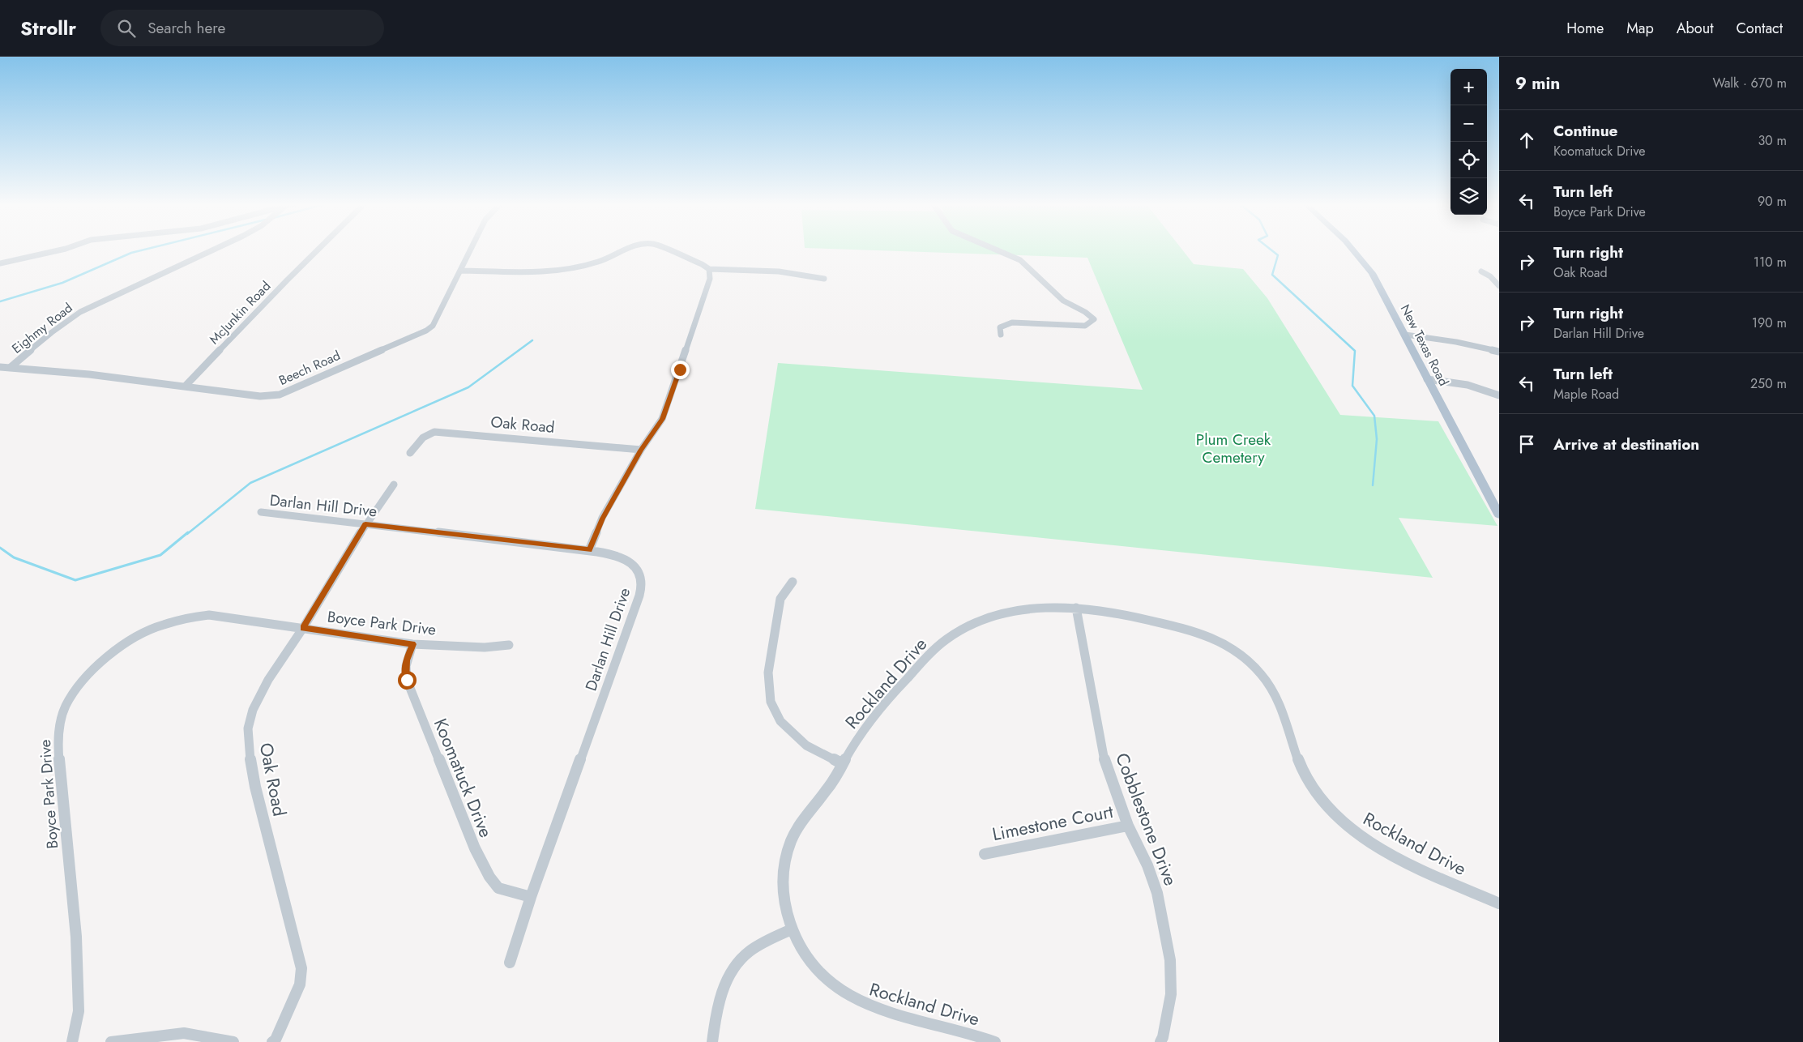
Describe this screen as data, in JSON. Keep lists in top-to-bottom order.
{
  "streets": {
    "main road": ["New Texas Road"],
    "street": [
      "McJunkin Road",
      "Eighmy Road",
      "Beech Road",
      "Oak Road",
      "Darlan Hill Drive",
      "Boyce Park Drive",
      "Rockland Drive",
      "Koomatuck Drive",
      "Cobblestone Drive",
      "Limestone Court"
    ]
  },
  "crossings": [
    ["McJunkin Road", "Beech Road"],
    ["Eighmy Road", "Beech Road"],
    ["Oak Road", "Darlan Hill Drive"],
    ["Oak Road", "Boyce Park Drive"],
    ["Darlan Hill Drive", "Koomatuck Drive"],
    ["Boyce Park Drive", "Koomatuck Drive"],
    ["Rockland Drive", "Cobblestone Drive"],
    ["Cobblestone Drive", "Limestone Court"]
  ],
  "parks": ["Plum Creek Cemetery"],
  "page": {
    "header": "Strollr",
    "search": "Search here",
    "nav": [
      "Home",
      "Map",
      "About",
      "Contact"
    ],
    "heading": ["9 min", "Walk · 670 m"],
    "map_buttons": ["+", "−"],
    "list": [
      ["Continue", "Koomatuck Drive", "30 m"],
      ["Turn left", "Boyce Park Drive", "90 m"],
      ["Turn right", "Oak Road", "110 m"],
      ["Turn right", "Darlan Hill Drive", "190 m"],
      ["Turn left", "Maple Road", "250 m"],
      "Arrive at destination"
    ]
  }
}
